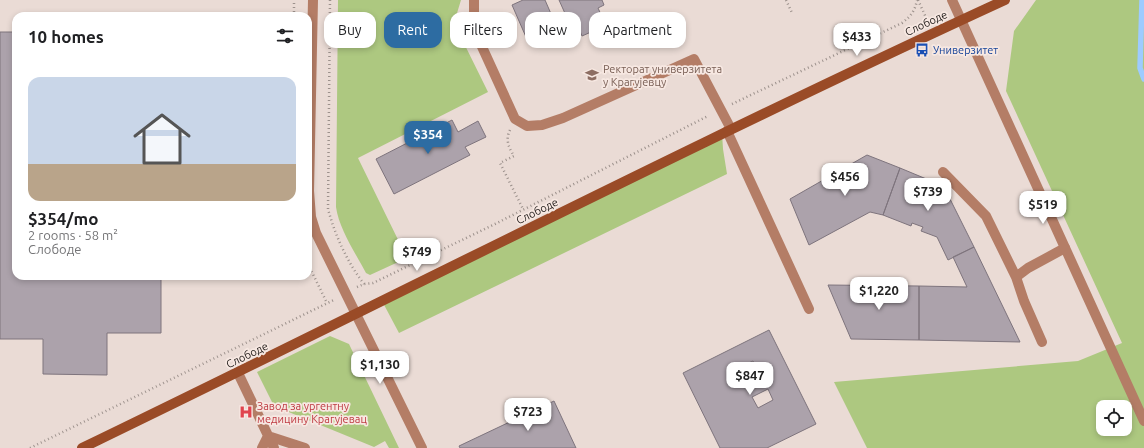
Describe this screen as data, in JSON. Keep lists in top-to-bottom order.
{
  "streets": {
    "street": ["Слободе"]
  },
  "places": {
    "bus stop": ["Универзитет"],
    "school or university": ["Ректорат универзитета у Крагујевцу"],
    "hospital": ["Завод за ургентну медицину Крагујевац"]
  },
  "page": {
    "chip": [
      "Buy",
      "Rent",
      "Filters",
      "New",
      "Apartment"
    ],
    "heading": "10 homes",
    "price": [
      "$433",
      "$354",
      "$456",
      "$739",
      "$519",
      "$749",
      "$1,220",
      "$1,130",
      "$847",
      "$723"
    ],
    "list": [
      {
        "name": "$354/mo",
        "note": "2 rooms · 58 m² · Слободе"
      }
    ]
  }
}
